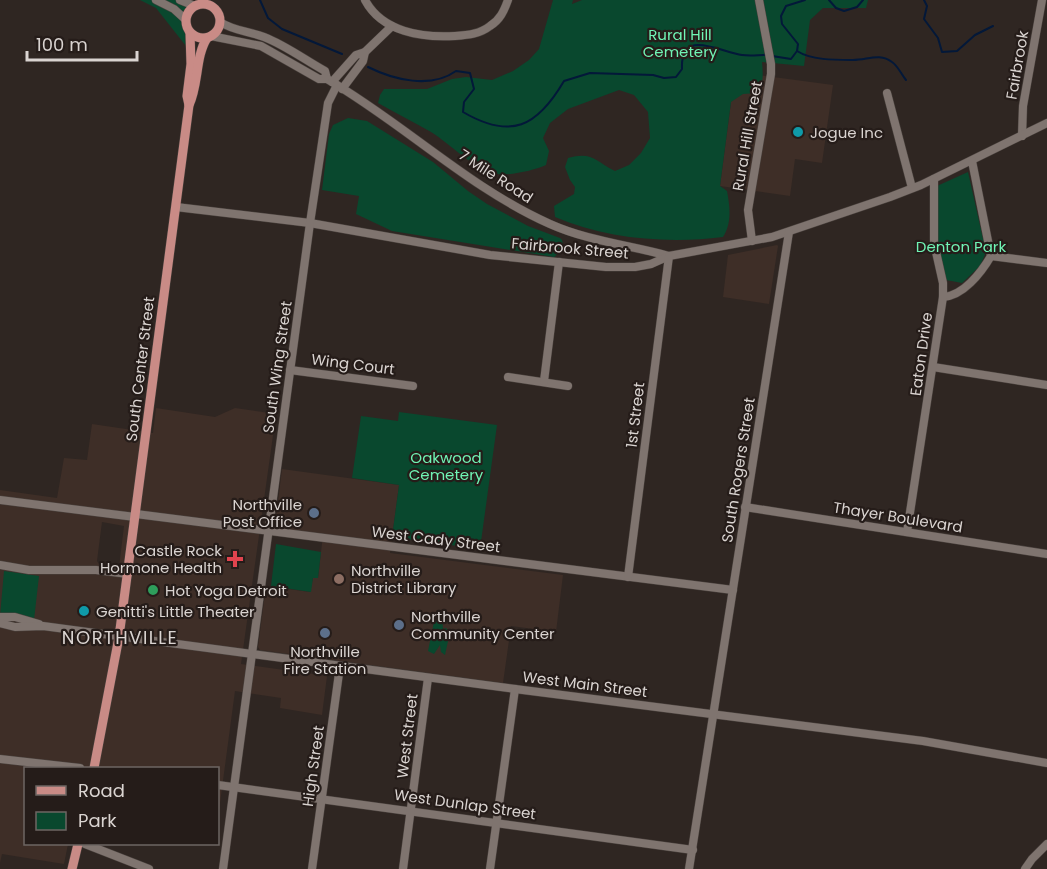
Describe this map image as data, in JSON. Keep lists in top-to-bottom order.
{
  "streets": {
    "main road": ["South Center Street"],
    "street": [
      "Fairbrook",
      "Rural Hill Street",
      "7 Mile Road",
      "Fairbrook Street",
      "Eaton Drive",
      "Wing Court",
      "South Wing Street",
      "1st Street",
      "South Rogers Street",
      "Thayer Boulevard",
      "West Cady Street",
      "West Main Street",
      "West Street",
      "High Street",
      "West Dunlap Street"
    ]
  },
  "crossings": [
    ["Fairbrook", "Fairbrook Street"],
    ["Rural Hill Street", "Fairbrook Street"],
    ["7 Mile Road", "Fairbrook Street"],
    ["7 Mile Road", "South Wing Street"],
    ["7 Mile Road", "South Center Street"],
    ["7 Mile Road", "1st Street"],
    ["Fairbrook Street", "Eaton Drive"],
    ["Fairbrook Street", "South Wing Street"],
    ["Fairbrook Street", "South Center Street"],
    ["Fairbrook Street", "1st Street"],
    ["Fairbrook Street", "South Rogers Street"],
    ["Eaton Drive", "Thayer Boulevard"],
    ["Wing Court", "South Wing Street"],
    ["South Wing Street", "West Cady Street"],
    ["South Wing Street", "West Main Street"],
    ["South Wing Street", "West Dunlap Street"],
    ["South Center Street", "West Cady Street"],
    ["South Center Street", "West Main Street"],
    ["1st Street", "West Cady Street"],
    ["South Rogers Street", "Thayer Boulevard"],
    ["South Rogers Street", "West Cady Street"],
    ["South Rogers Street", "West Main Street"],
    ["South Rogers Street", "West Dunlap Street"],
    ["West Main Street", "West Street"],
    ["West Main Street", "High Street"],
    ["West Street", "West Dunlap Street"],
    ["High Street", "West Dunlap Street"]
  ],
  "districts": ["NORTHVILLE"],
  "parks": ["Rural Hill Cemetery", "Denton Park", "Oakwood Cemetery"],
  "places": {
    "other": [
      "Jogue Inc",
      "Northville Post Office",
      "Northville District Library",
      "Hot Yoga Detroit",
      "Genitti's Little Theater",
      "Northville Community Center",
      "Northville Fire Station"
    ],
    "health": ["Castle Rock Hormone Health"]
  },
  "legend": ["Road", "Park"],
  "scale_bar": "100 m"
}
